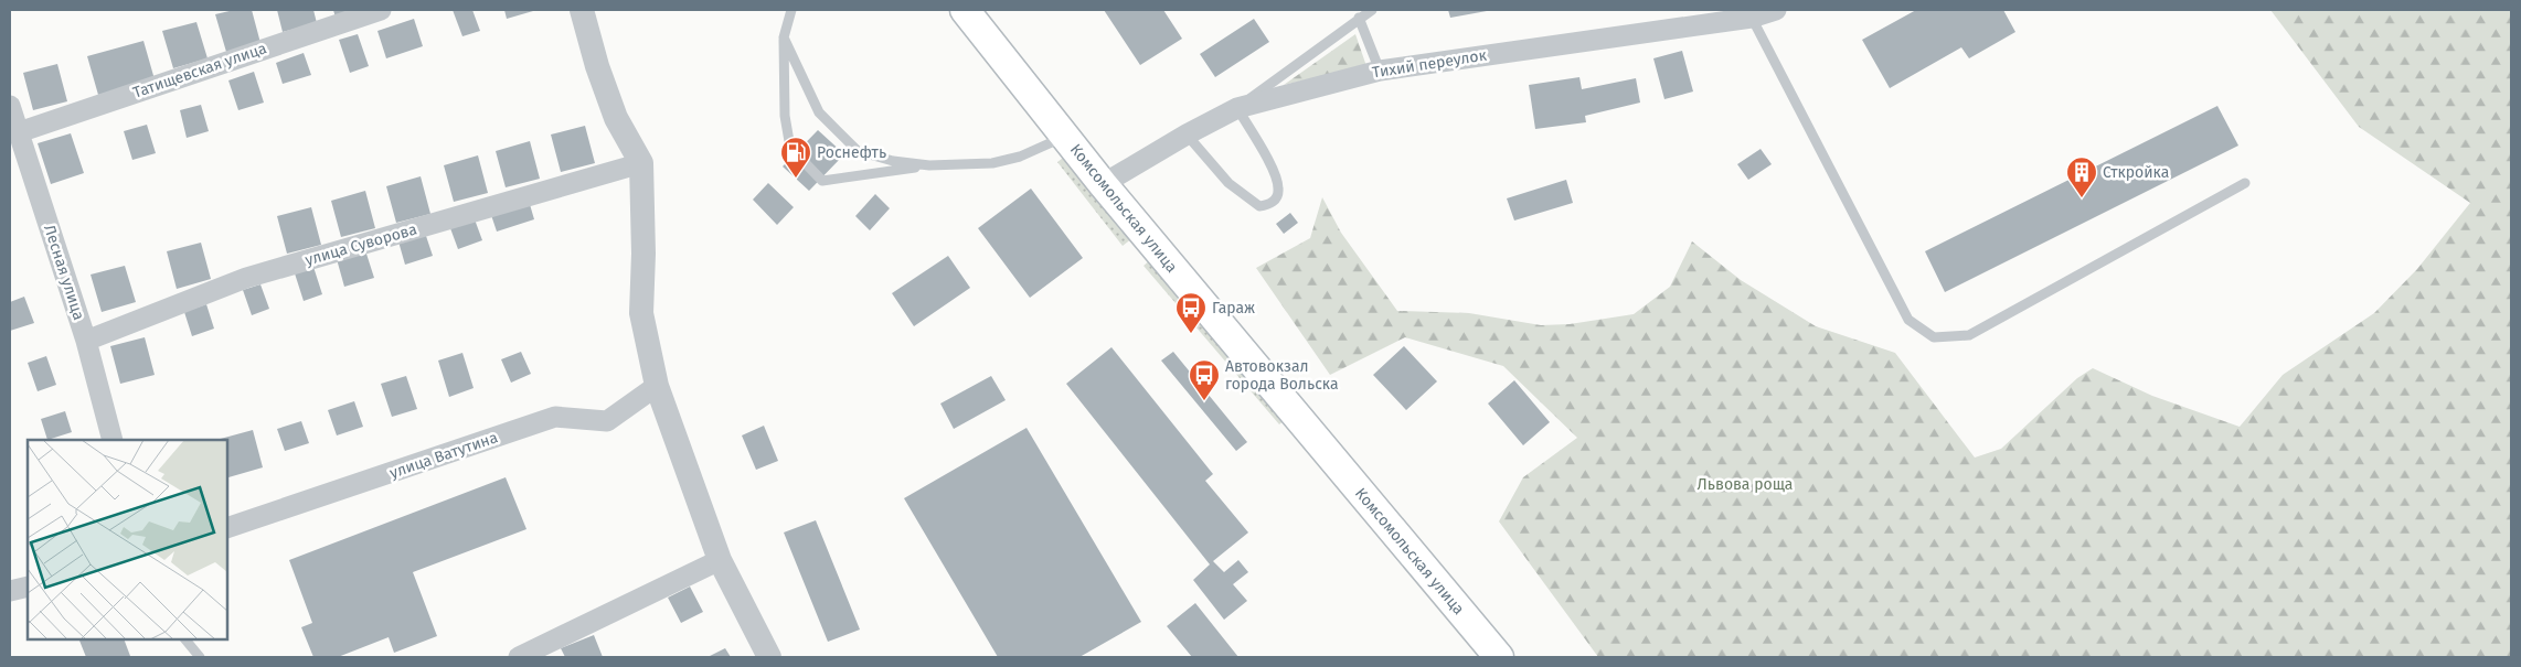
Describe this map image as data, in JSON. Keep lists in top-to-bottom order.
{
  "streets": {
    "main road": ["Комсомольская улица"],
    "street": [
      "Тихий переулок",
      "Татищевская улица",
      "улица Суворова",
      "Лесная улица",
      "улица Ватутина"
    ]
  },
  "crossings": [
    ["Тихий переулок", "Комсомольская улица"],
    ["Татищевская улица", "Лесная улица"],
    ["улица Суворова", "Лесная улица"]
  ],
  "parks": ["Львова роща"],
  "places": {
    "fuel station": ["Роснефть"],
    "building": ["Сткройка"],
    "bus stop": ["Гараж", "Автовокзал города Вольска"]
  }
}
